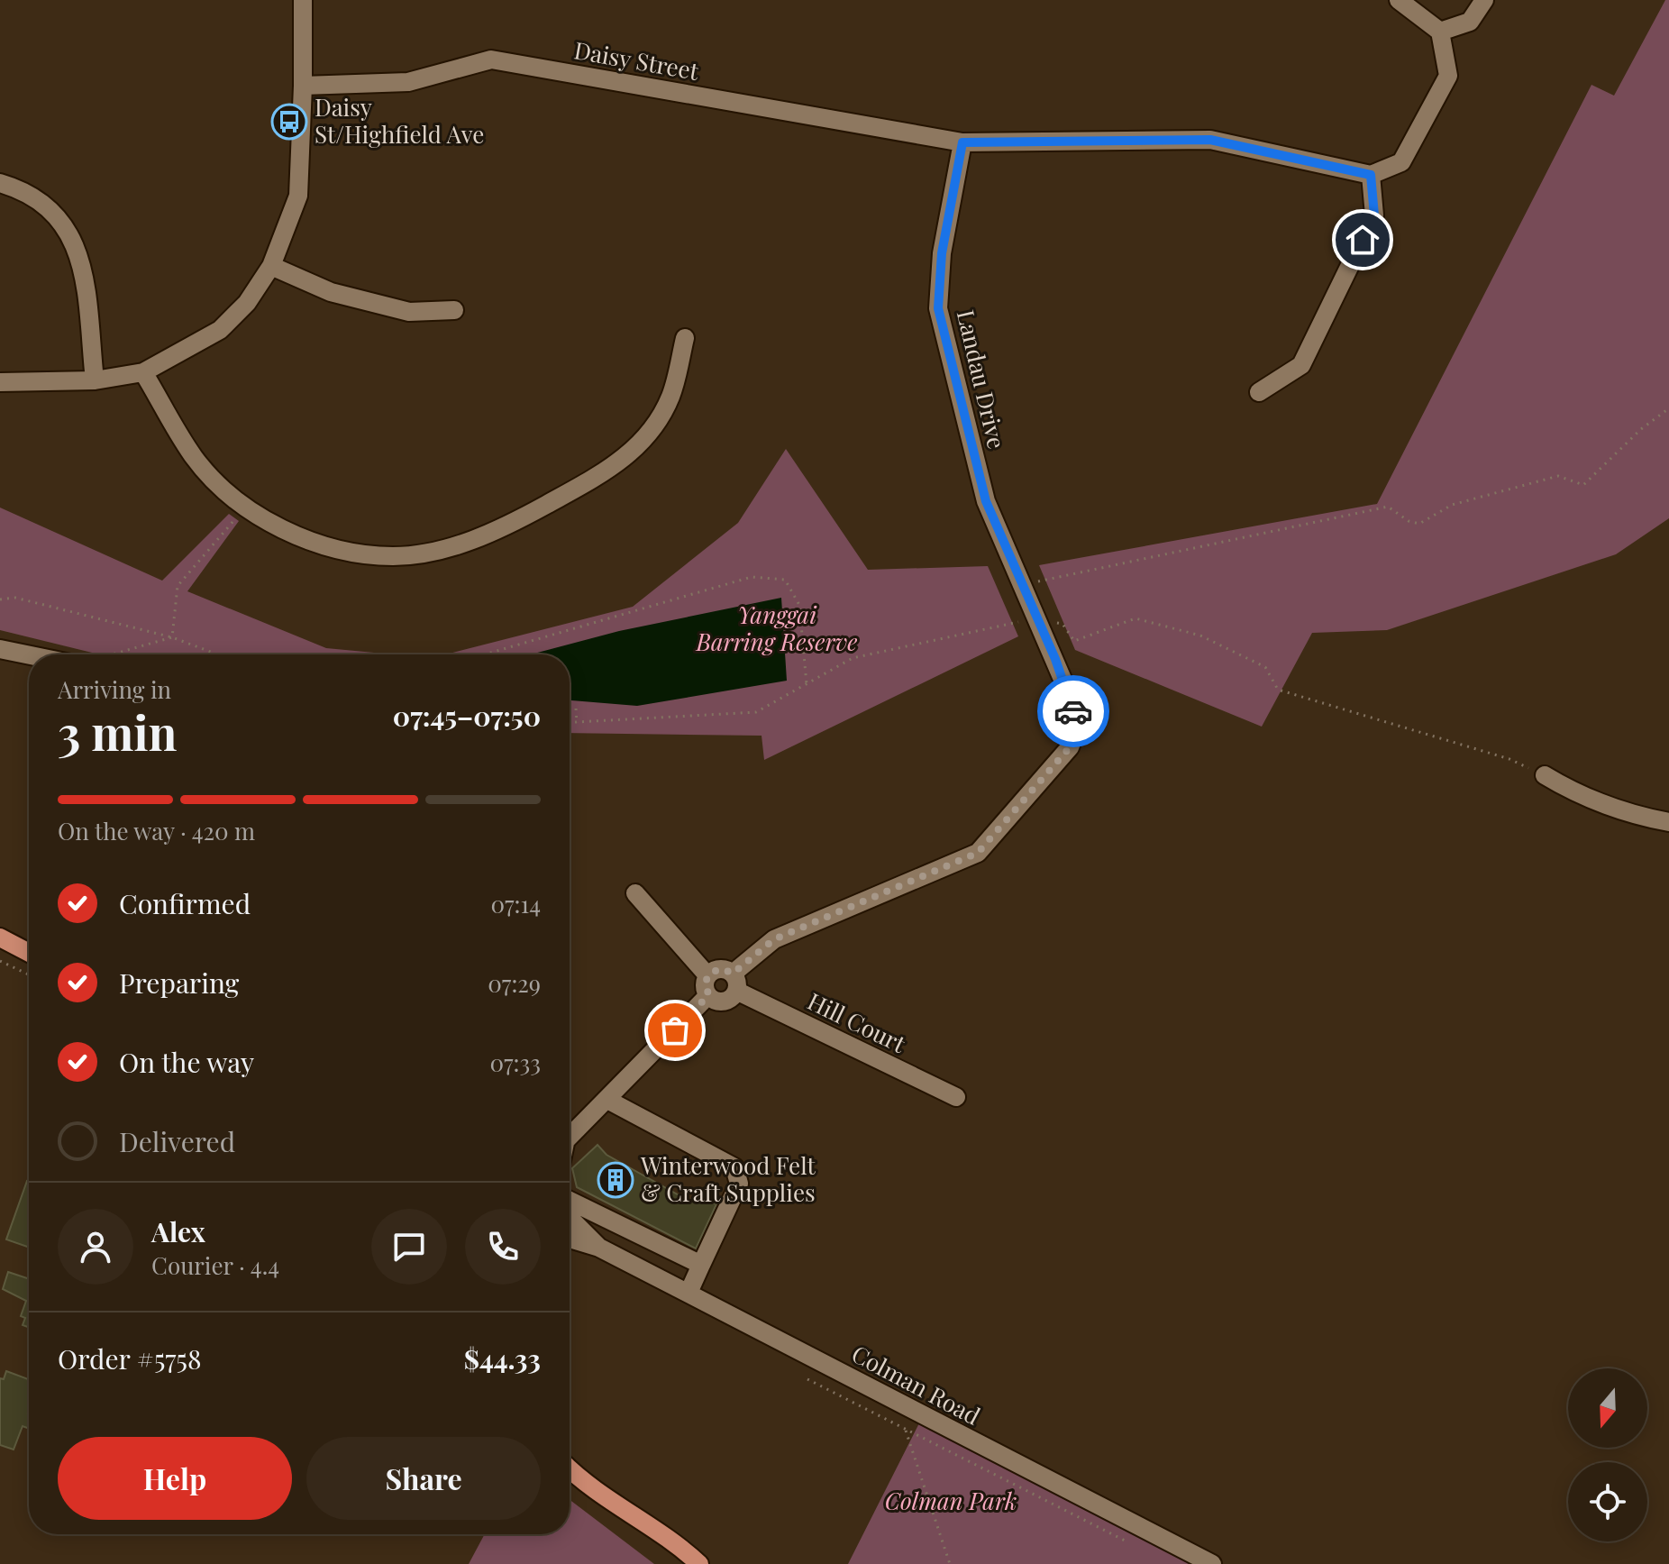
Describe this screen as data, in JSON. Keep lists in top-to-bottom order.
{
  "streets": {
    "street": [
      "Daisy Street",
      "Landau Drive",
      "Hill Court",
      "Colman Road"
    ]
  },
  "crossings": [
    ["Daisy Street", "Landau Drive"],
    ["Landau Drive", "Hill Court"]
  ],
  "parks": ["Yanggai Barring Reserve", "Colman Park"],
  "places": {
    "bus stop": ["Daisy St/Highfield Ave"],
    "building": ["Winterwood Felt & Craft Supplies"]
  },
  "north": "bottom",
  "page": {
    "heading": ["3 min", "Arriving in", "07:45–07:50"],
    "panel": [
      "Alex",
      "Courier · 4.4",
      "Order #5758",
      "$44.33"
    ],
    "bar": "On the way · 420 m",
    "list": [
      ["Confirmed", "07:14"],
      ["Preparing", "07:29"],
      ["On the way", "07:33"],
      "Delivered"
    ],
    "buttons": ["Help", "Share"]
  }
}
